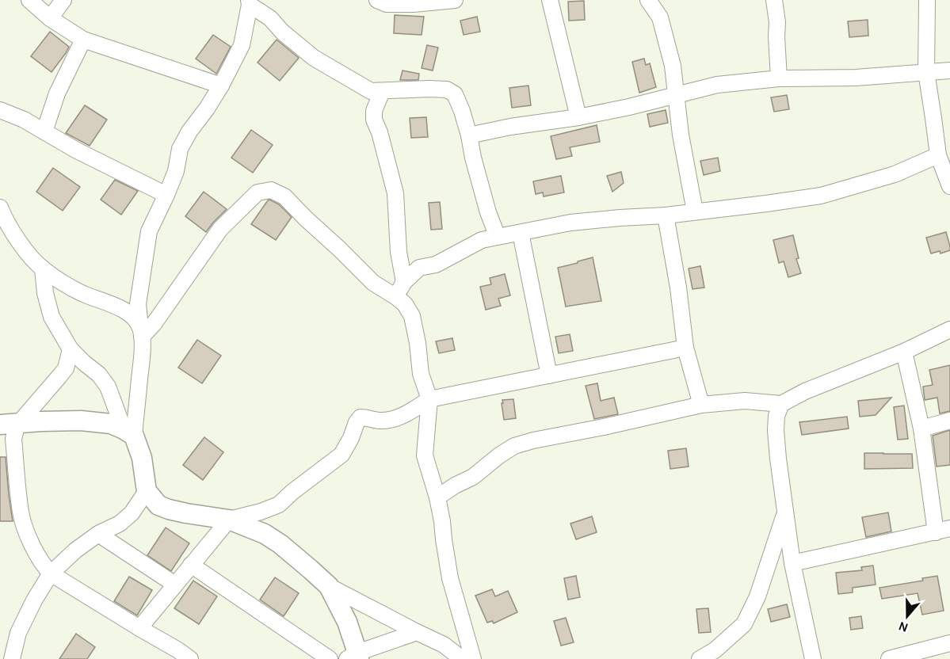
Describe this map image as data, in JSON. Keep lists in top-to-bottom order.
{
  "north": "bottom"
}
